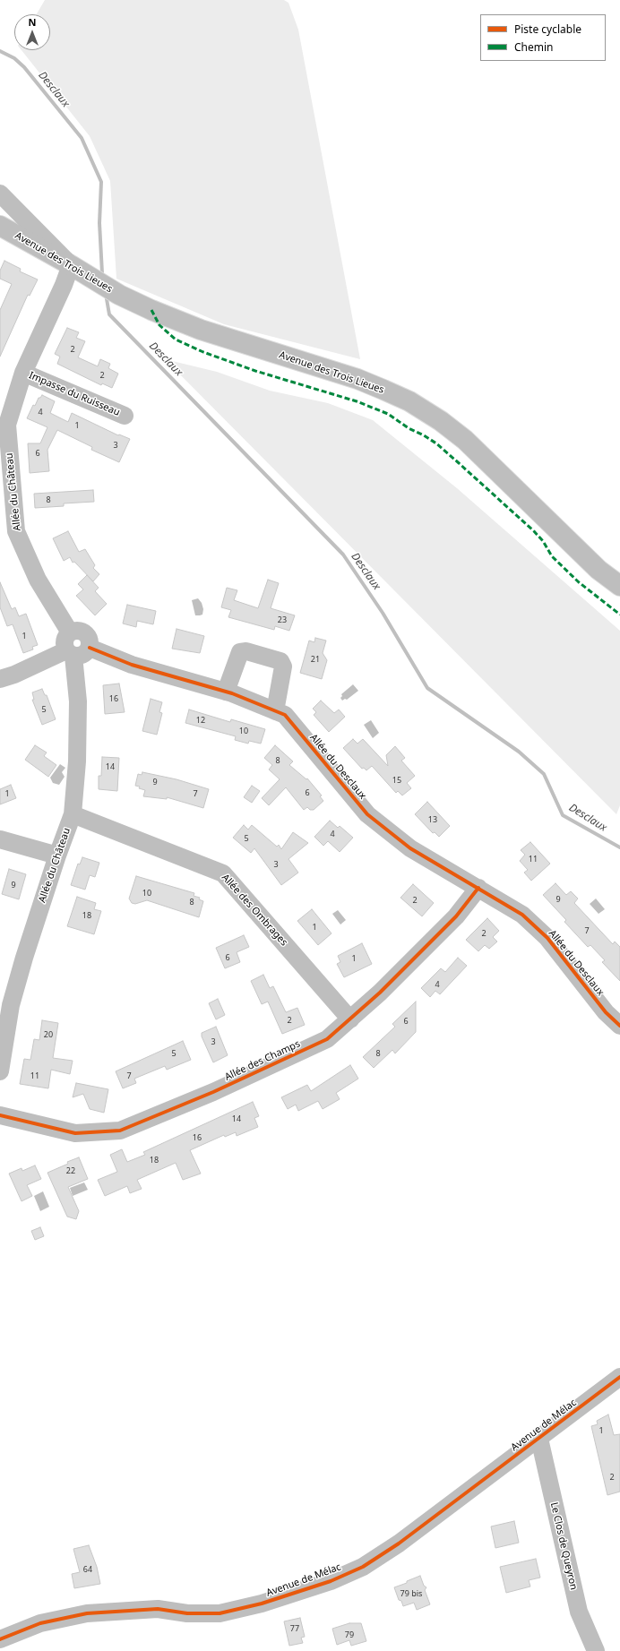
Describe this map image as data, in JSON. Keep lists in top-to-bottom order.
{
  "streets": {
    "main road": ["Avenue des Trois Lieues"],
    "street": [
      "Impasse du Ruisseau",
      "Allée du Château",
      "Allée du Desclaux",
      "Allée des Ombrages",
      "Allée des Champs",
      "Avenue de Mélac",
      "Le Clos de Queyron"
    ]
  },
  "crossings": [
    ["Avenue des Trois Lieues", "Allée du Château"],
    ["Impasse du Ruisseau", "Allée du Château"],
    ["Allée du Château", "Allée du Desclaux"],
    ["Allée du Château", "Allée des Ombrages"],
    ["Allée du Desclaux", "Allée des Champs"],
    ["Allée des Ombrages", "Allée des Champs"],
    ["Avenue de Mélac", "Le Clos de Queyron"]
  ],
  "water": ["Desclaux"],
  "house_numbers": [
    "2",
    "2",
    "4",
    "1",
    "3",
    "6",
    "8",
    "23",
    "1",
    "21",
    "16",
    "5",
    "12",
    "10",
    "8",
    "14",
    "15",
    "9",
    "6",
    "1",
    "7",
    "13",
    "4",
    "5",
    "11",
    "3",
    "9",
    "10",
    "9",
    "2",
    "8",
    "18",
    "1",
    "7",
    "2",
    "6",
    "1",
    "4",
    "2",
    "6",
    "20",
    "3",
    "5",
    "8",
    "11",
    "7",
    "14",
    "16",
    "18",
    "22",
    "1",
    "2",
    "64",
    "79 bis",
    "77",
    "79"
  ],
  "legend": ["Piste cyclable", "Chemin"],
  "north": "top"
}
